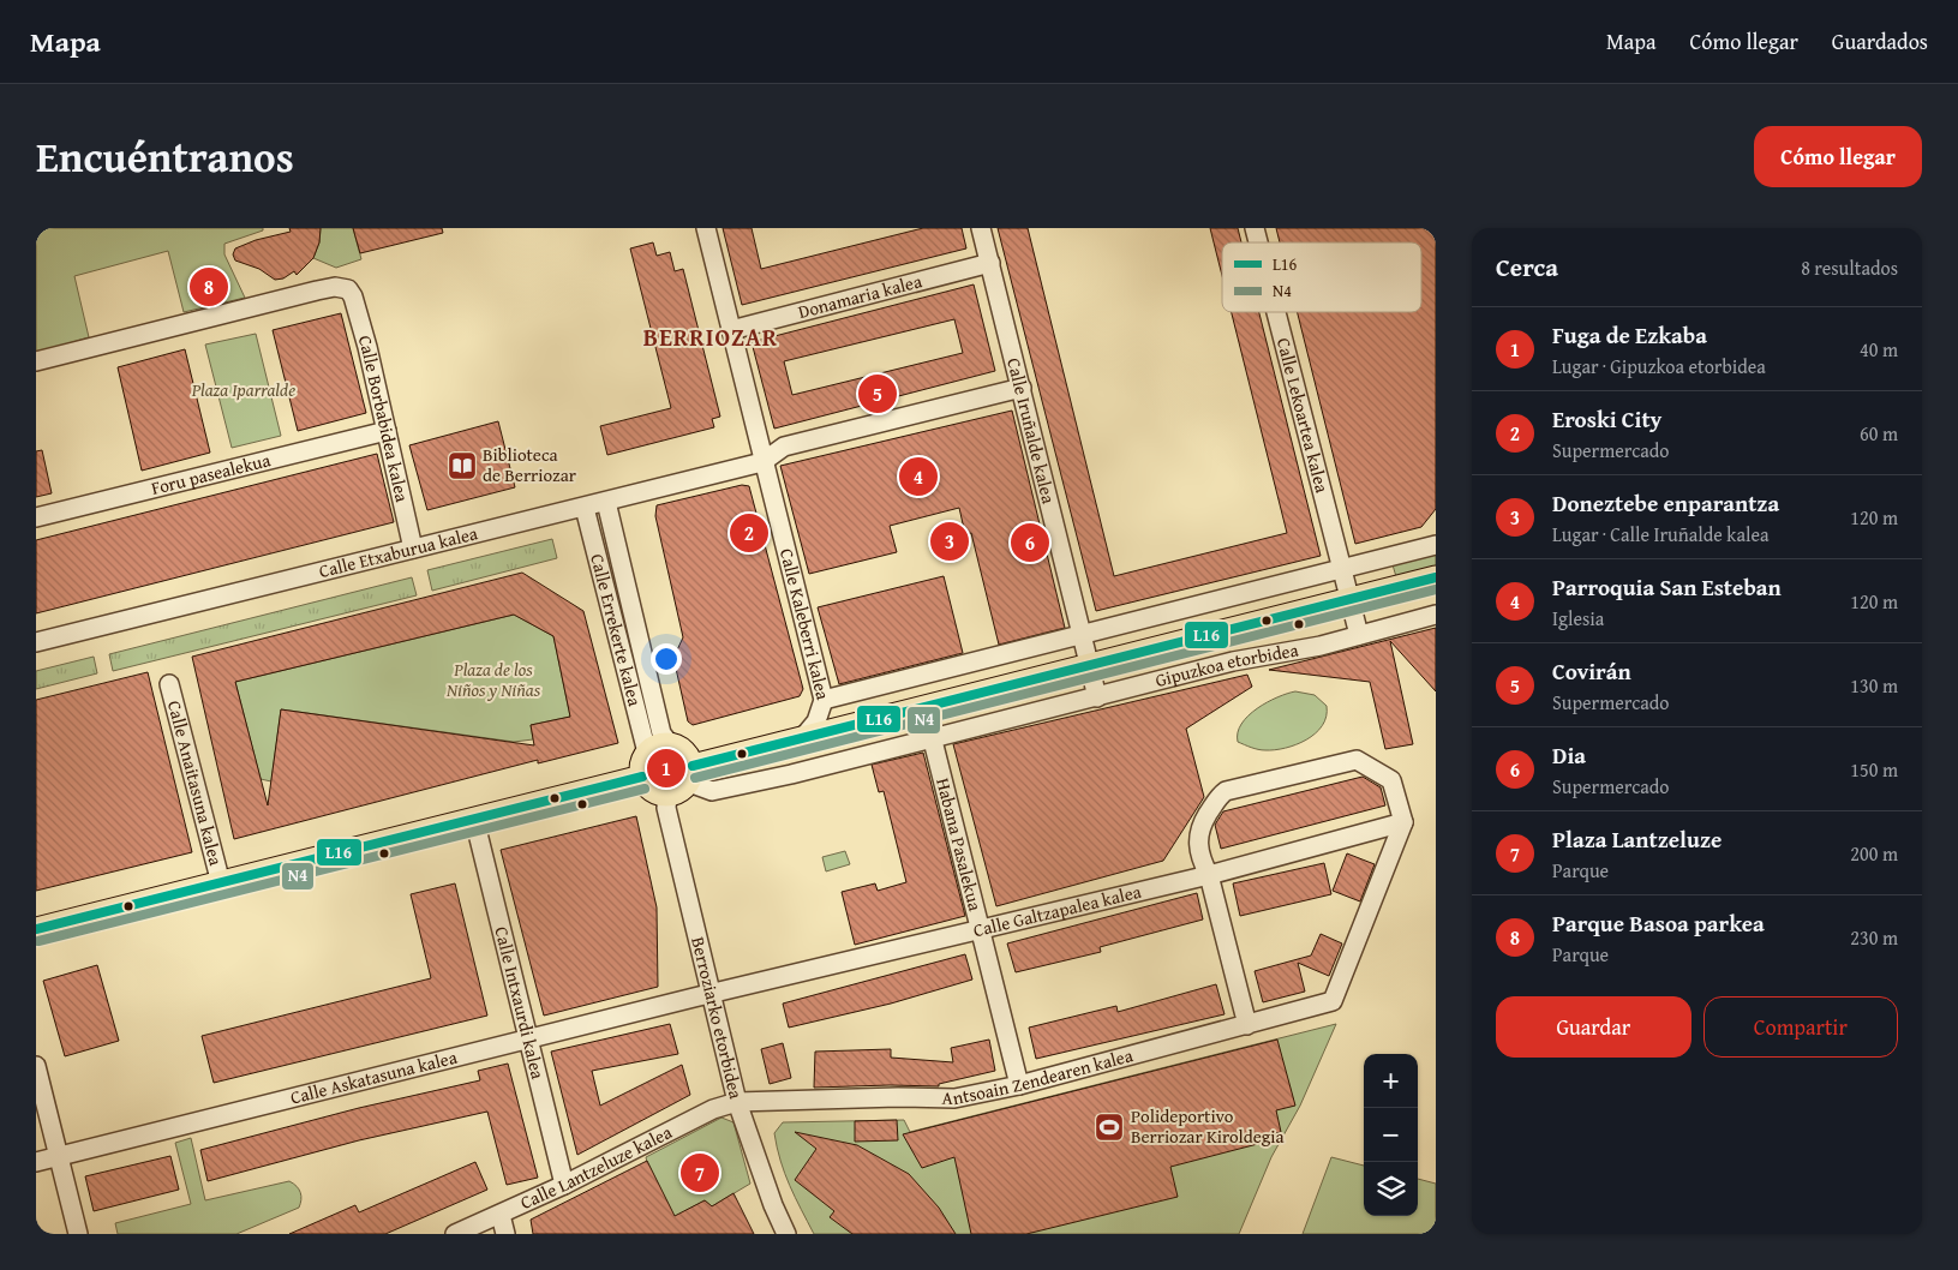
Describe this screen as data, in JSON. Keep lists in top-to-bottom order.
{
  "streets": {
    "main road": ["Gipuzkoa etorbidea"],
    "street": [
      "Donamaria kalea",
      "Calle Lekoartea kalea",
      "Calle Borbabidea kalea",
      "Calle Iruñalde kalea",
      "Foru pasealekua",
      "Calle Etxaburua kalea",
      "Calle Kaleberri kalea",
      "Calle Errekerte kalea",
      "Calle Anaitasuna kalea",
      "Habana Pasalekua",
      "Calle Galtzapalea kalea",
      "Calle Intxaurdi kalea",
      "Berroziarko etorbidea",
      "Antsoain Zendearen kalea",
      "Calle Askatasuna kalea",
      "Calle Lantzeluze kalea"
    ]
  },
  "crossings": [
    ["Donamaria kalea", "Calle Iruñalde kalea"],
    ["Donamaria kalea", "Calle Kaleberri kalea"],
    ["Calle Borbabidea kalea", "Foru pasealekua"],
    ["Calle Borbabidea kalea", "Calle Etxaburua kalea"],
    ["Calle Iruñalde kalea", "Calle Etxaburua kalea"],
    ["Calle Etxaburua kalea", "Calle Kaleberri kalea"],
    ["Calle Etxaburua kalea", "Calle Errekerte kalea"],
    ["Calle Kaleberri kalea", "Gipuzkoa etorbidea"],
    ["Calle Errekerte kalea", "Gipuzkoa etorbidea"],
    ["Calle Errekerte kalea", "Berroziarko etorbidea"],
    ["Gipuzkoa etorbidea", "Habana Pasalekua"],
    ["Gipuzkoa etorbidea", "Berroziarko etorbidea"],
    ["Habana Pasalekua", "Calle Galtzapalea kalea"],
    ["Habana Pasalekua", "Antsoain Zendearen kalea"],
    ["Calle Galtzapalea kalea", "Berroziarko etorbidea"],
    ["Calle Galtzapalea kalea", "Antsoain Zendearen kalea"],
    ["Calle Galtzapalea kalea", "Calle Askatasuna kalea"],
    ["Calle Intxaurdi kalea", "Calle Askatasuna kalea"],
    ["Calle Intxaurdi kalea", "Calle Lantzeluze kalea"],
    ["Berroziarko etorbidea", "Antsoain Zendearen kalea"],
    ["Berroziarko etorbidea", "Calle Askatasuna kalea"],
    ["Berroziarko etorbidea", "Calle Lantzeluze kalea"],
    ["Antsoain Zendearen kalea", "Calle Lantzeluze kalea"]
  ],
  "districts": ["BERRIOZAR"],
  "parks": ["Plaza Iparralde", "Plaza de los Niños y Niñas"],
  "places": {
    "library": ["Biblioteca de Berriozar"],
    "sports": ["Polideportivo Berriozar Kiroldegia"]
  },
  "lines": ["transit line L16", "transit line N4"],
  "legend": ["L16", "N4"],
  "page": {
    "header": "Mapa",
    "nav": ["Mapa", "Cómo llegar", "Guardados"],
    "title": "Encuéntranos",
    "buttons": [
      "Cómo llegar",
      ["Guardar", "Compartir"]
    ],
    "heading": ["Cerca", "8 resultados"],
    "pins": [
      "8",
      "5",
      "4",
      "2",
      "3",
      "6",
      "1",
      "7"
    ],
    "list": [
      {
        "mark": "1",
        "name": "Fuga de Ezkaba",
        "note": "Lugar · Gipuzkoa etorbidea",
        "value": "40 m"
      },
      {
        "mark": "2",
        "name": "Eroski City",
        "note": "Supermercado",
        "value": "60 m"
      },
      {
        "mark": "3",
        "name": "Doneztebe enparantza",
        "note": "Lugar · Calle Iruñalde kalea",
        "value": "120 m"
      },
      {
        "mark": "4",
        "name": "Parroquia San Esteban",
        "note": "Iglesia",
        "value": "120 m"
      },
      {
        "mark": "5",
        "name": "Covirán",
        "note": "Supermercado",
        "value": "130 m"
      },
      {
        "mark": "6",
        "name": "Dia",
        "note": "Supermercado",
        "value": "150 m"
      },
      {
        "mark": "7",
        "name": "Plaza Lantzeluze",
        "note": "Parque",
        "value": "200 m"
      },
      {
        "mark": "8",
        "name": "Parque Basoa parkea",
        "note": "Parque",
        "value": "230 m"
      }
    ],
    "map_buttons": ["+", "−"]
  }
}
